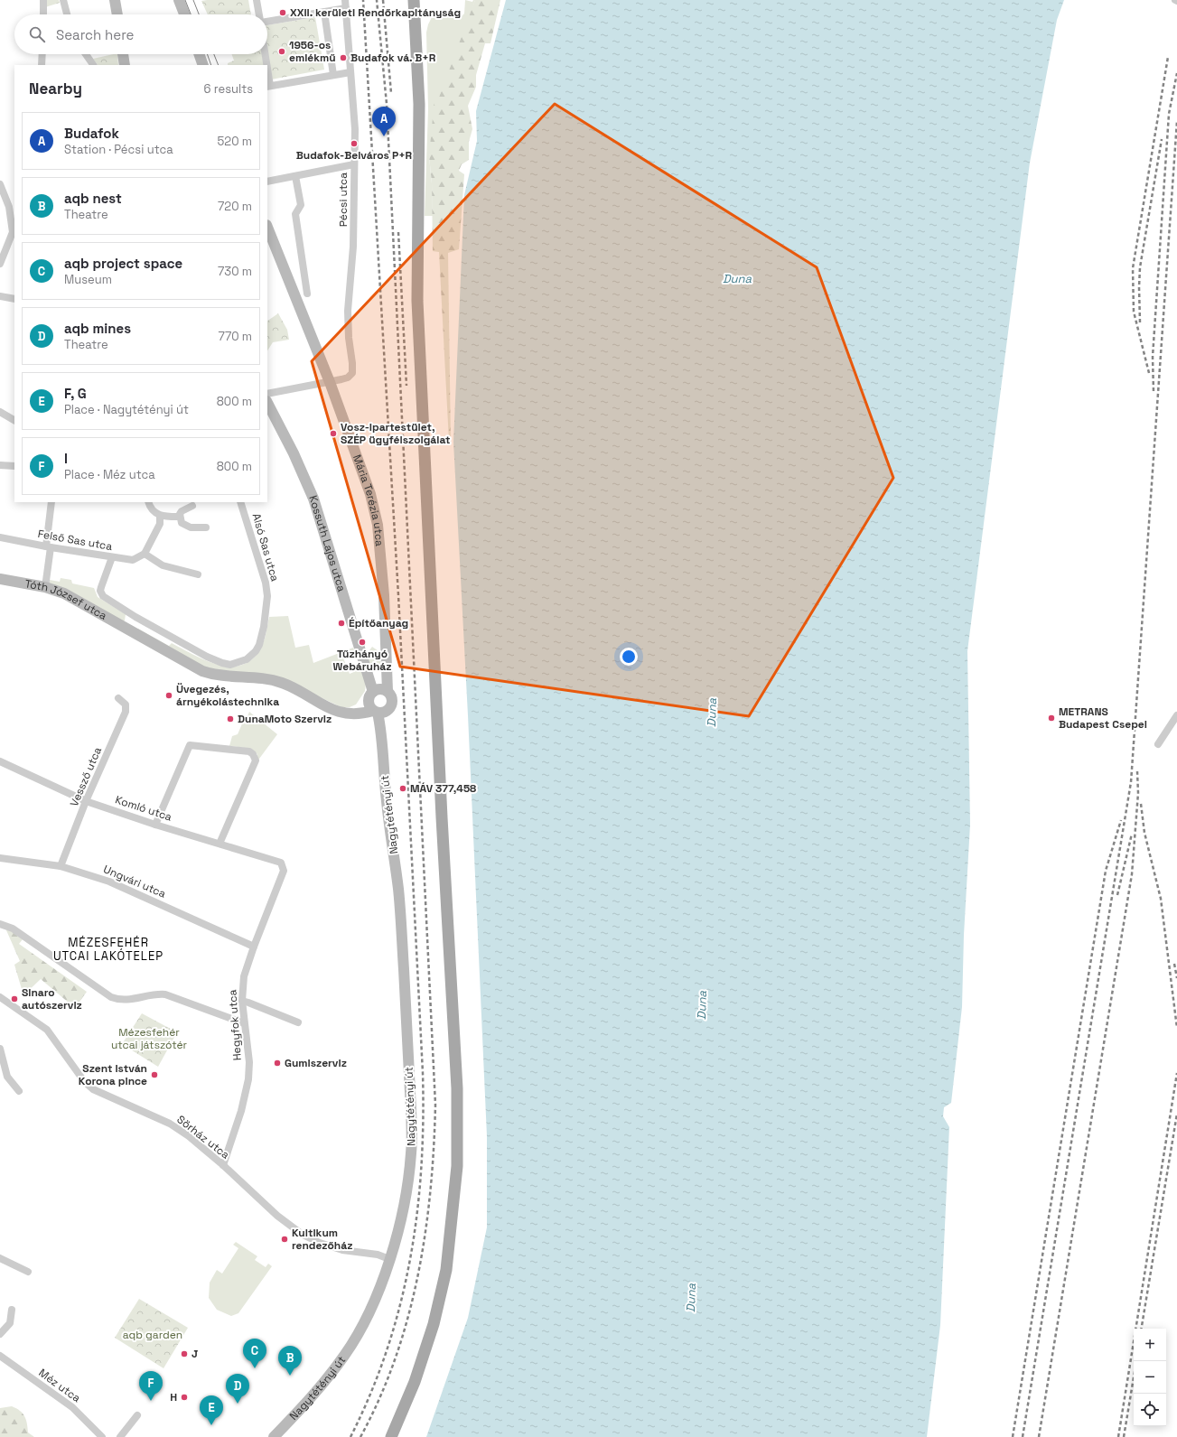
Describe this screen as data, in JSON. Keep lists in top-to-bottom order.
{
  "streets": {
    "main road": [
      "Mária Terézia utca",
      "Kossuth Lajos utca",
      "Tóth József utca",
      "Nagytétényi út"
    ],
    "street": [
      "Pécsi utca",
      "Felső Sas utca",
      "Alsó Sas utca",
      "Vessző utca",
      "Komló utca",
      "Ungvári utca",
      "Hegyfok utca",
      "Sörház utca",
      "Méz utca"
    ]
  },
  "crossings": [
    ["Pécsi utca", "Mária Terézia utca"],
    ["Mária Terézia utca", "Kossuth Lajos utca"],
    ["Felső Sas utca", "Tóth József utca"],
    ["Alsó Sas utca", "Tóth József utca"],
    ["Tóth József utca", "Nagytétényi út"],
    ["Vessző utca", "Komló utca"],
    ["Vessző utca", "Ungvári utca"],
    ["Komló utca", "Hegyfok utca"],
    ["Nagytétényi út", "Sörház utca"],
    ["Ungvári utca", "Hegyfok utca"],
    ["Hegyfok utca", "Sörház utca"]
  ],
  "districts": ["MÉZESFEHÉR UTCAI LAKÓTELEP"],
  "water": ["Duna"],
  "parks": ["Mézesfehér utcai játszótér", "aqb garden"],
  "places": [
    "XXII. kerületi Rendőrkapitányság",
    "1956-os emlékmű",
    "Budafok vá. B+R",
    "Budafok-Belváros P+R",
    "Vosz-ipartestület, SZÉP ügyfélszolgálat",
    "Építőanyag",
    "Tűzhányó Webáruház",
    "Üvegezés, árnyékolástechnika",
    "METRANS Budapest Csepel",
    "DunaMoto Szerviz",
    "MÁV 377,458",
    "Sinaro autószerviz",
    "Gumiszerviz",
    "Szent István Korona pince",
    "Kultikum rendezőház",
    "J",
    "H"
  ],
  "page": {
    "search": "Search here",
    "heading": ["Nearby", "6 results"],
    "pins": [
      "A",
      "C",
      "B",
      "F",
      "D",
      "E"
    ],
    "list": [
      {
        "mark": "A",
        "name": "Budafok",
        "note": "Station · Pécsi utca",
        "value": "520 m"
      },
      {
        "mark": "B",
        "name": "aqb nest",
        "note": "Theatre",
        "value": "720 m"
      },
      {
        "mark": "C",
        "name": "aqb project space",
        "note": "Museum",
        "value": "730 m"
      },
      {
        "mark": "D",
        "name": "aqb mines",
        "note": "Theatre",
        "value": "770 m"
      },
      {
        "mark": "E",
        "name": "F, G",
        "note": "Place · Nagytétényi út",
        "value": "800 m"
      },
      {
        "mark": "F",
        "name": "I",
        "note": "Place · Méz utca",
        "value": "800 m"
      }
    ],
    "map_buttons": ["+", "−"]
  }
}
